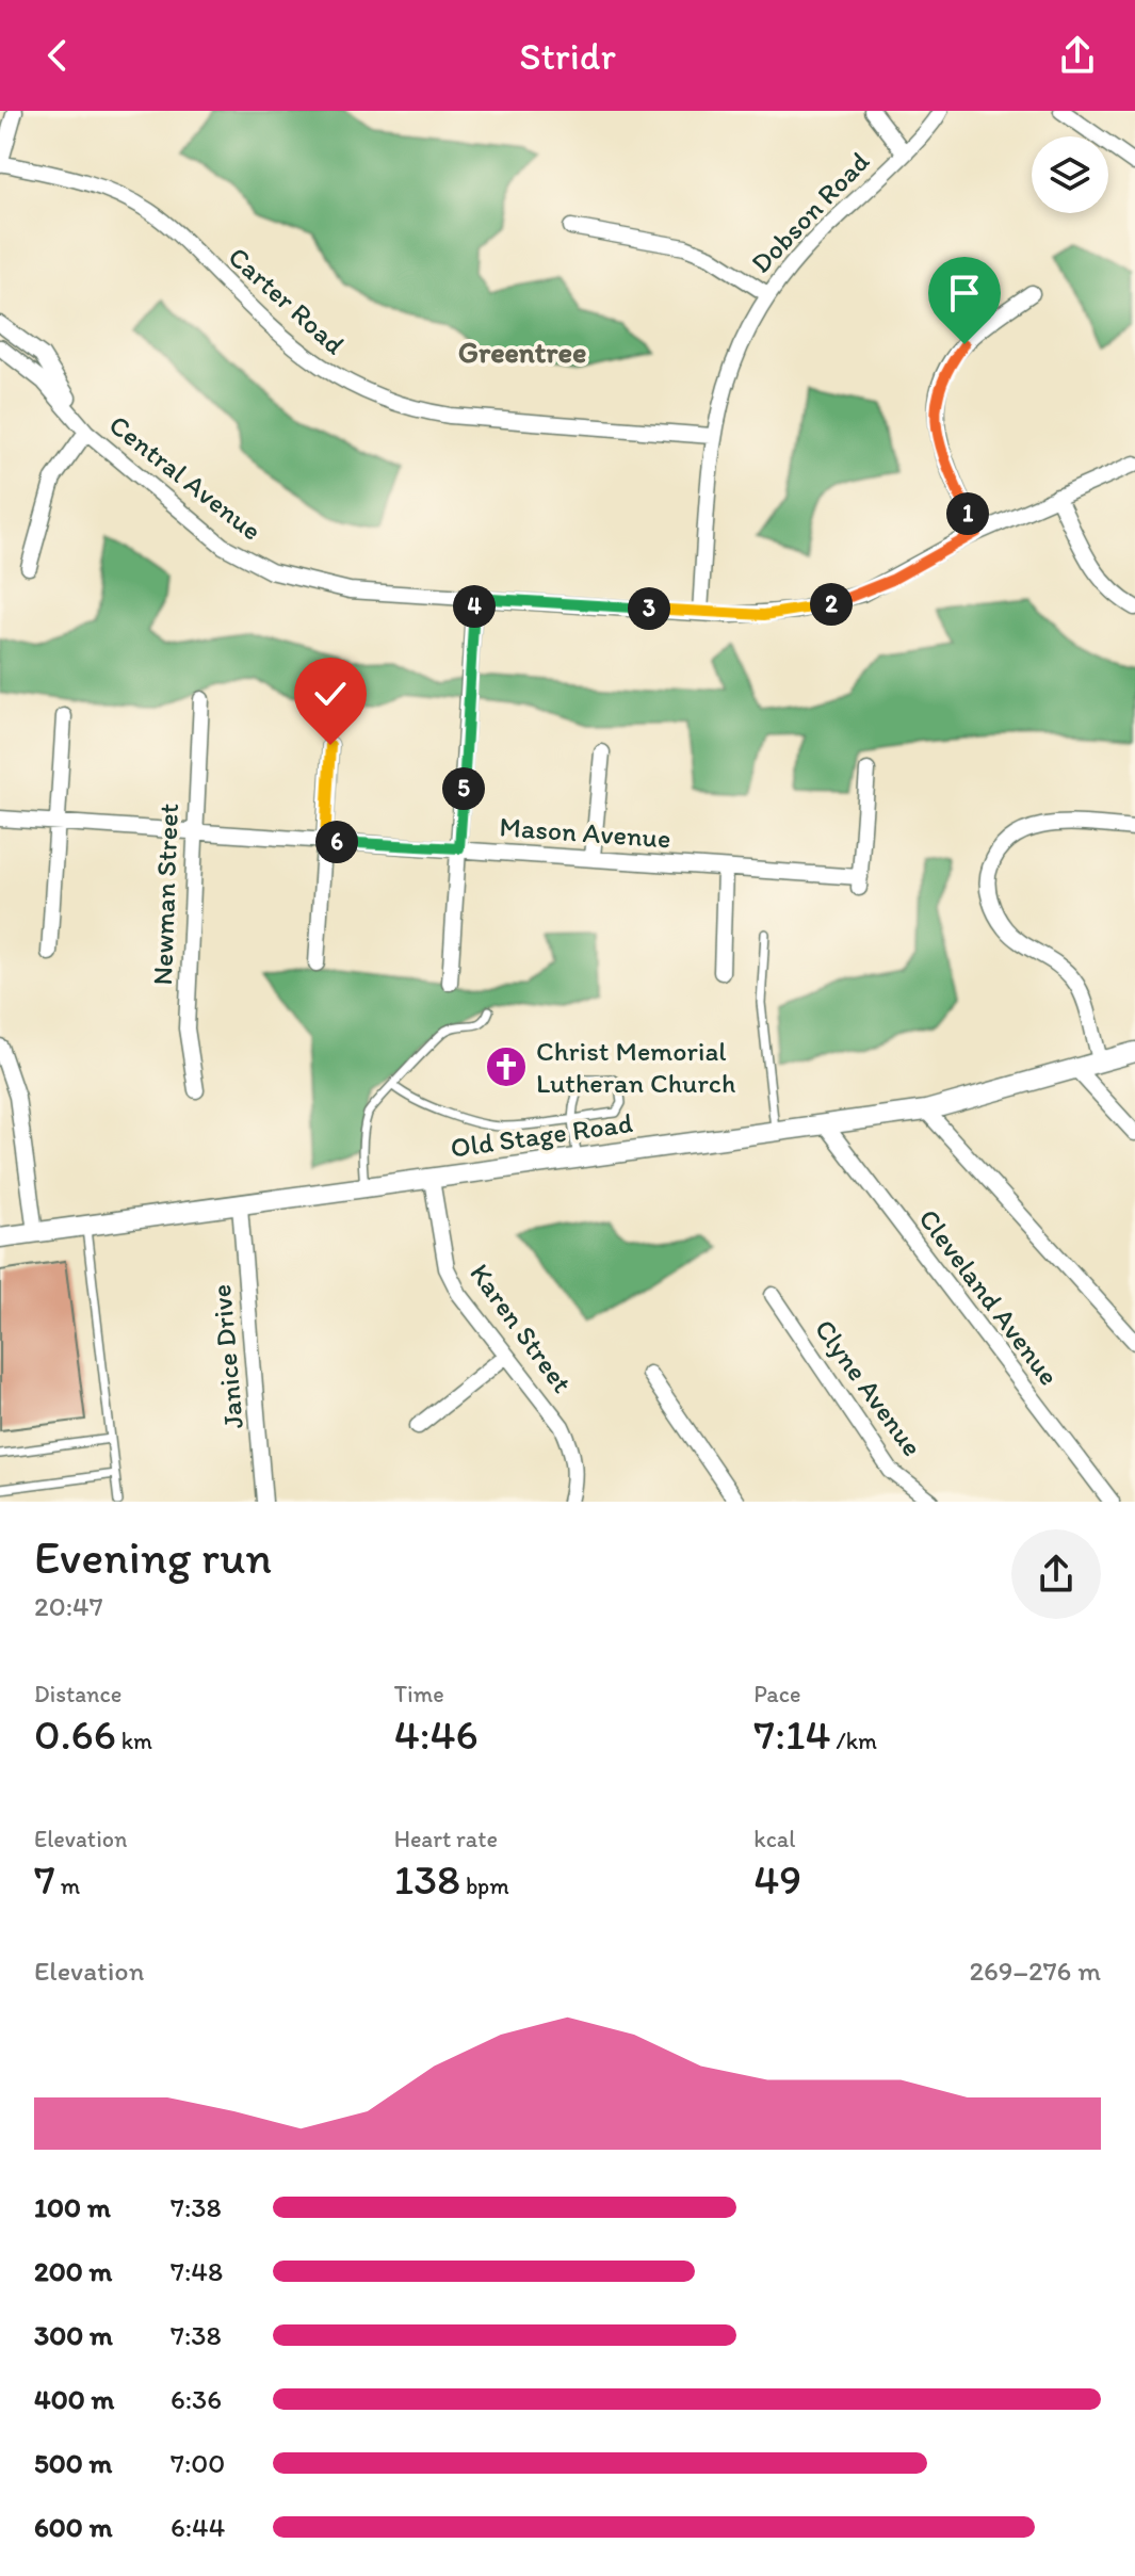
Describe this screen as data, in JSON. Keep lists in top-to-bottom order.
{
  "streets": {
    "street": [
      "Dobson Road",
      "Carter Road",
      "Central Avenue",
      "Mason Avenue",
      "Newman Street",
      "Old Stage Road",
      "Cleveland Avenue",
      "Karen Street",
      "Janice Drive",
      "Clyne Avenue"
    ]
  },
  "crossings": [
    ["Dobson Road", "Carter Road"],
    ["Dobson Road", "Central Avenue"],
    ["Mason Avenue", "Newman Street"],
    ["Old Stage Road", "Cleveland Avenue"],
    ["Old Stage Road", "Karen Street"],
    ["Old Stage Road", "Janice Drive"]
  ],
  "districts": ["Greentree"],
  "places": {
    "church": ["Christ Memorial Lutheran Church"]
  },
  "page": {
    "header": "Stridr",
    "pins": [
      "1",
      "2",
      "4",
      "3",
      "5",
      "6"
    ],
    "heading": ["Evening run", "20:47"],
    "stats": [
      ["Distance", "0.66 km"],
      ["Time", "4:46"],
      ["Pace", "7:14 /km"],
      ["Elevation", "7 m"],
      ["Heart rate", "138 bpm"],
      ["kcal", "49"]
    ],
    "chart": ["Elevation", "269–276 m"],
    "list": [
      {
        "name": "100 m",
        "note": "7:38"
      },
      {
        "name": "200 m",
        "note": "7:48"
      },
      {
        "name": "300 m",
        "note": "7:38"
      },
      {
        "name": "400 m",
        "note": "6:36"
      },
      {
        "name": "500 m",
        "note": "7:00"
      },
      {
        "name": "600 m",
        "note": "6:44"
      }
    ]
  }
}
